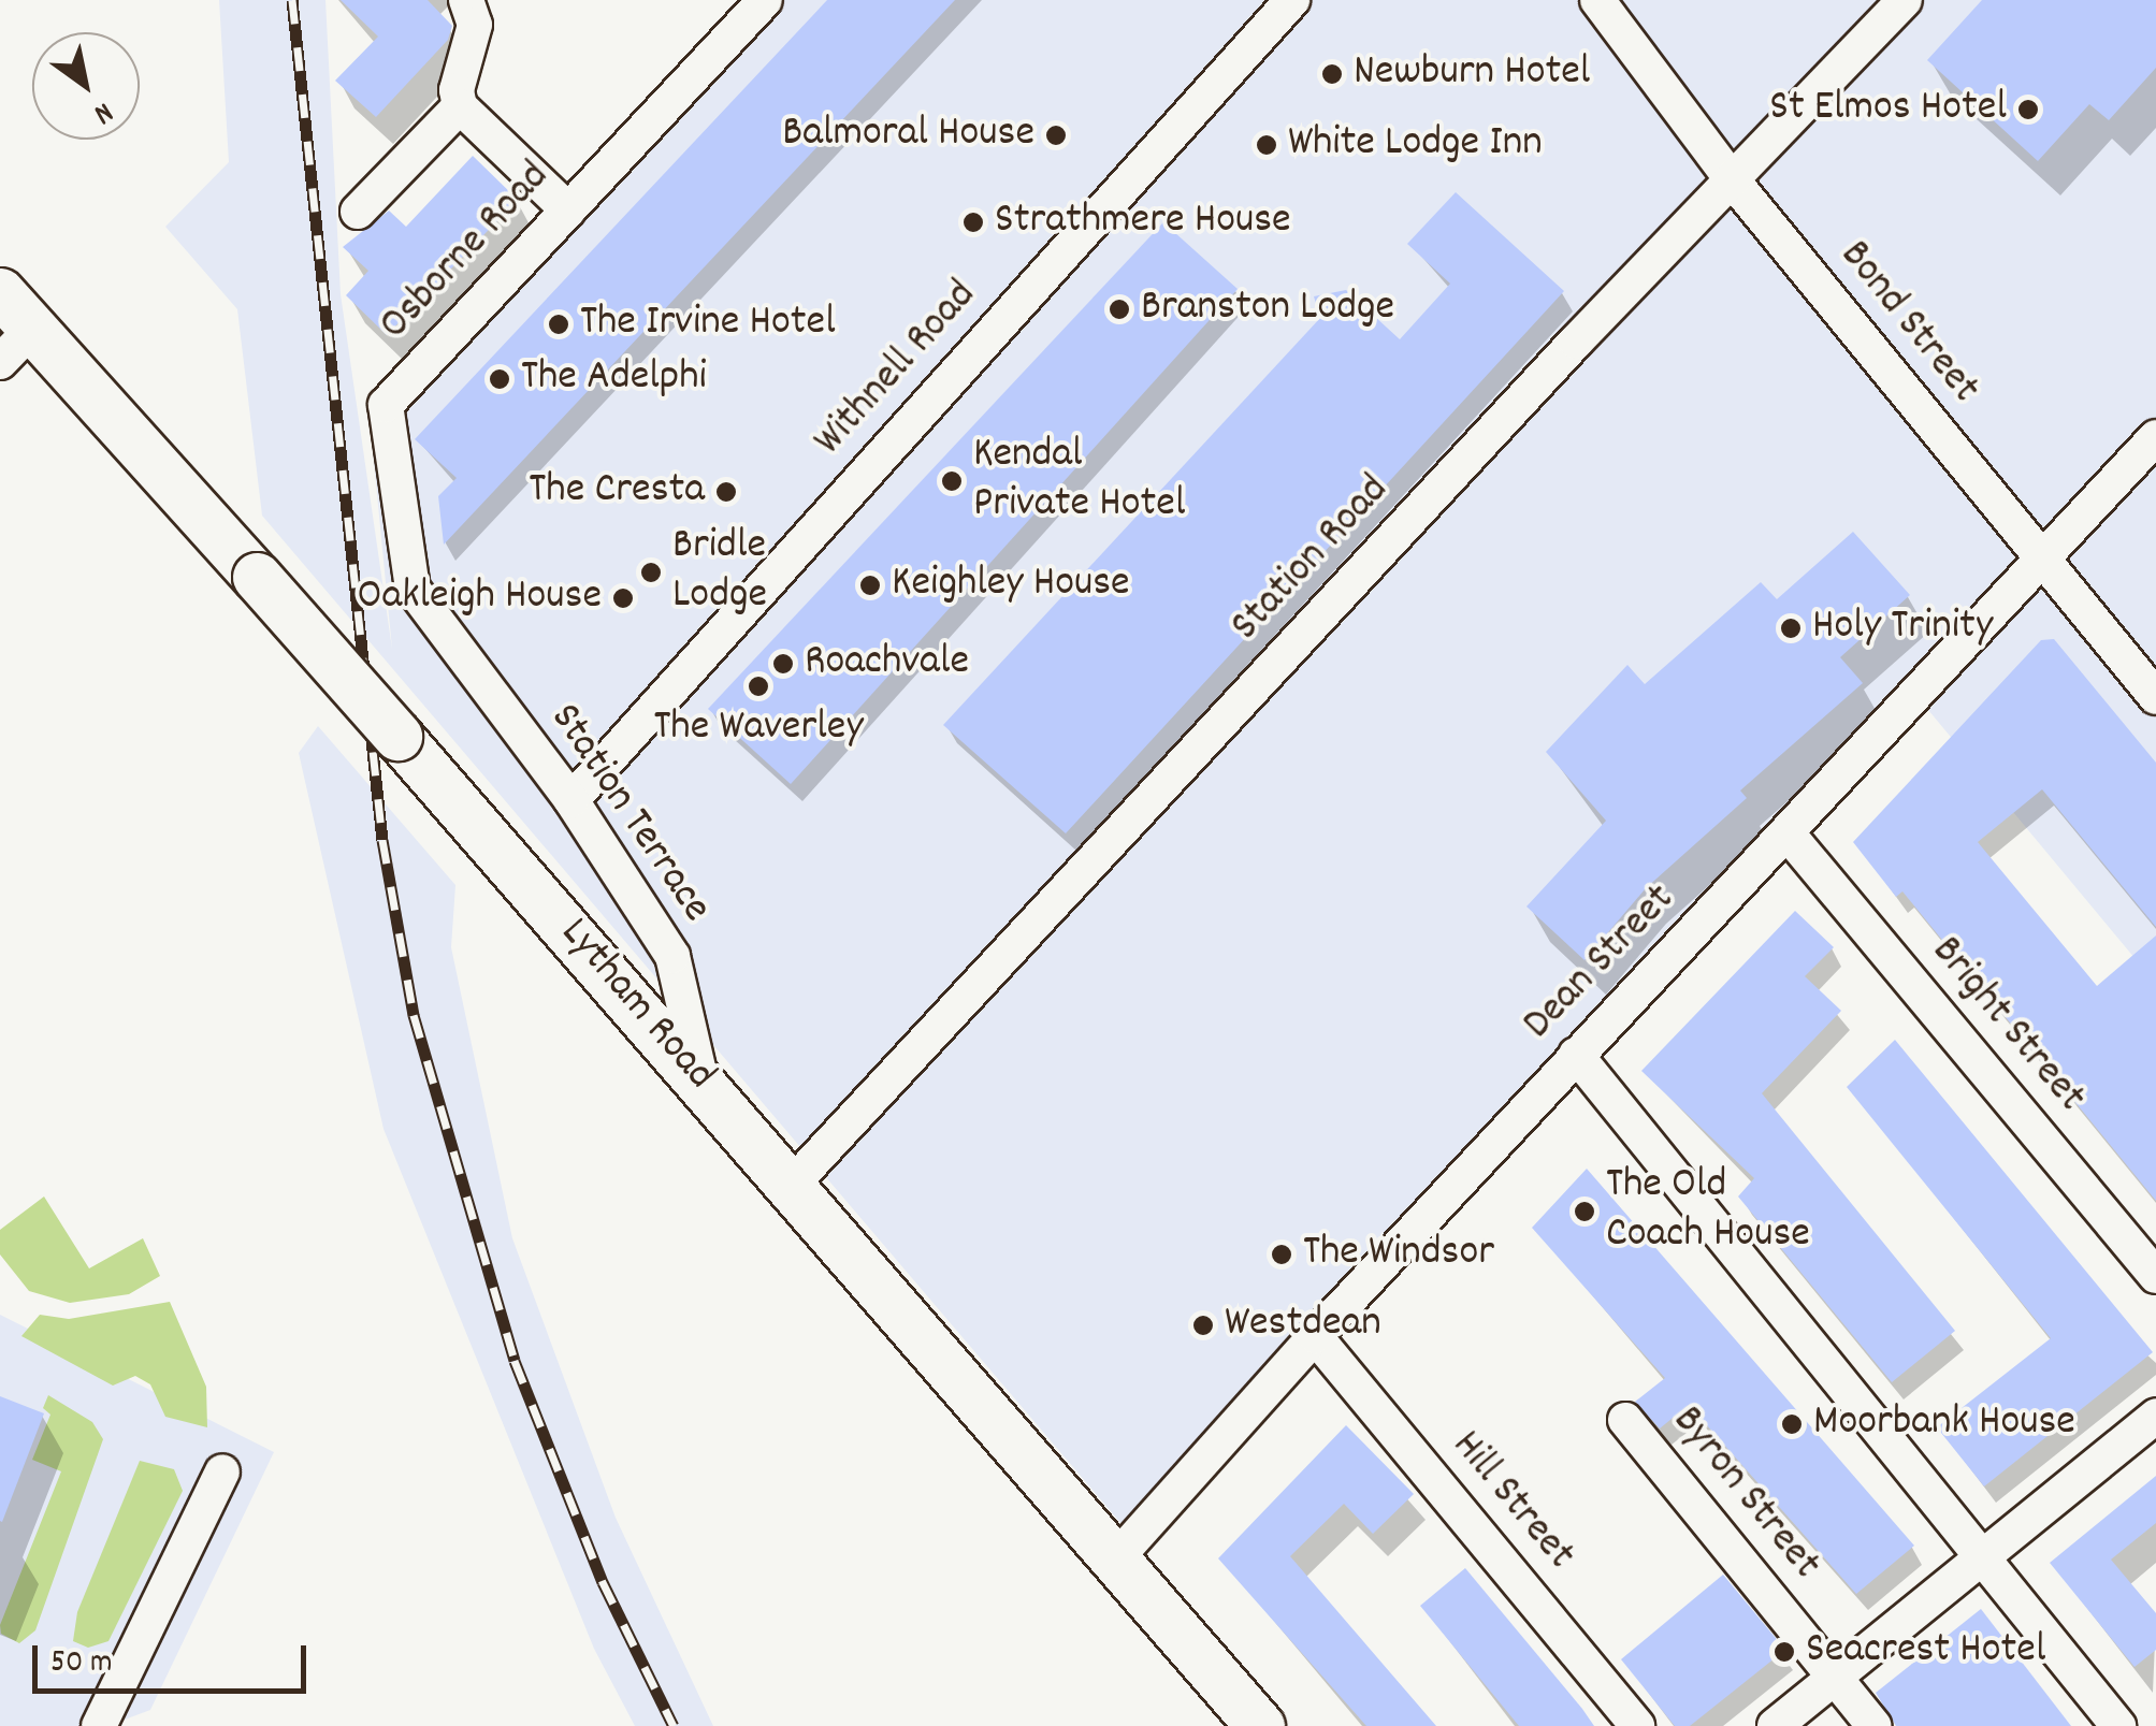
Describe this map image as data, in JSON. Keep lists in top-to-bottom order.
{
  "streets": {
    "main road": ["Lytham Road"],
    "street": [
      "Osborne Road",
      "Bond Street",
      "Withnell Road",
      "Station Road",
      "Station Terrace",
      "Dean Street",
      "Bright Street",
      "Byron Street",
      "Hill Street"
    ]
  },
  "crossings": [
    ["Osborne Road", "Station Terrace"],
    ["Bond Street", "Station Road"],
    ["Bond Street", "Dean Street"],
    ["Withnell Road", "Station Terrace"],
    ["Station Road", "Lytham Road"],
    ["Station Terrace", "Lytham Road"],
    ["Dean Street", "Lytham Road"],
    ["Dean Street", "Bright Street"],
    ["Dean Street", "Hill Street"]
  ],
  "places": [
    "Newburn Hotel",
    "St Elmos Hotel",
    "Balmoral House",
    "White Lodge Inn",
    "Strathmere House",
    "Branston Lodge",
    "The Irvine Hotel",
    "The Adelphi",
    "Kendal Private Hotel",
    "The Cresta",
    "Bridle Lodge",
    "Keighley House",
    "Oakleigh House",
    "Holy Trinity",
    "Roachvale",
    "The Waverley",
    "The Old Coach House",
    "The Windsor",
    "Westdean",
    "Moorbank House",
    "Seacrest Hotel"
  ],
  "scale_bar": "50 m",
  "north": "bottom right"
}
